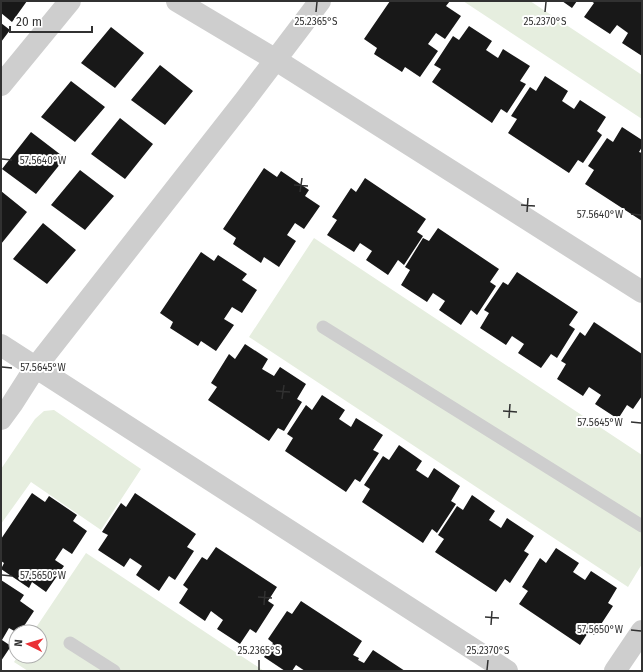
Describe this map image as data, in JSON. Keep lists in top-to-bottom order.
{
  "scale_bar": "20 m",
  "north": "left",
  "coordinates": [
    "25.2365°S",
    "25.2370°S",
    "57.5640°W",
    "57.5645°W",
    "57.5650°W"
  ]
}
